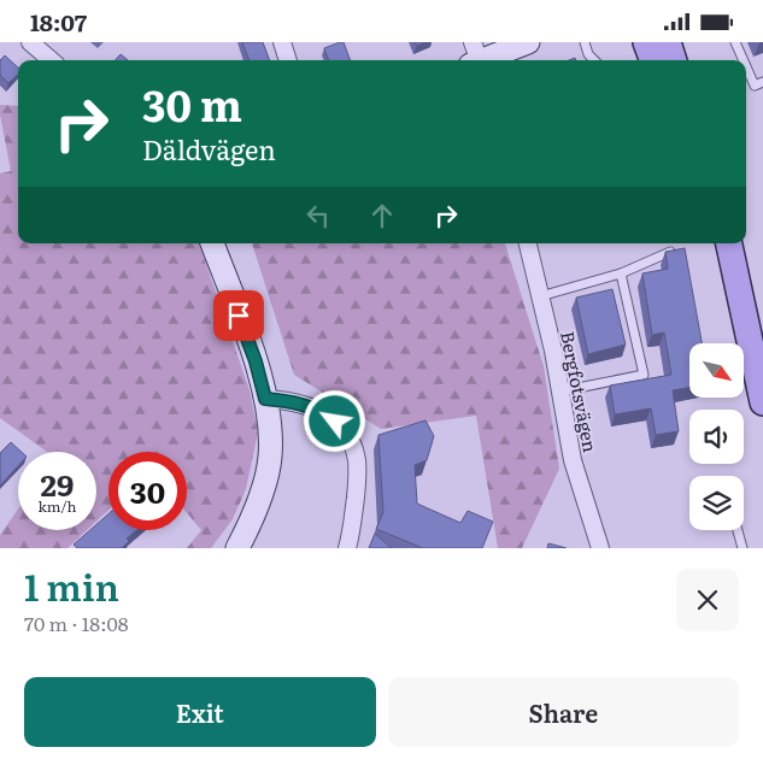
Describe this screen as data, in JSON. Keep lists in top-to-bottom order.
{
  "streets": {
    "street": ["Bergfotsvägen"]
  },
  "north": "bottom right",
  "page": {
    "status": "18:07",
    "turn": ["30 m", "Däldvägen"],
    "speed": "29 km/h",
    "limit": "30",
    "heading": ["1 min", "70 m · 18:08"],
    "buttons": ["Exit", "Share"]
  }
}
